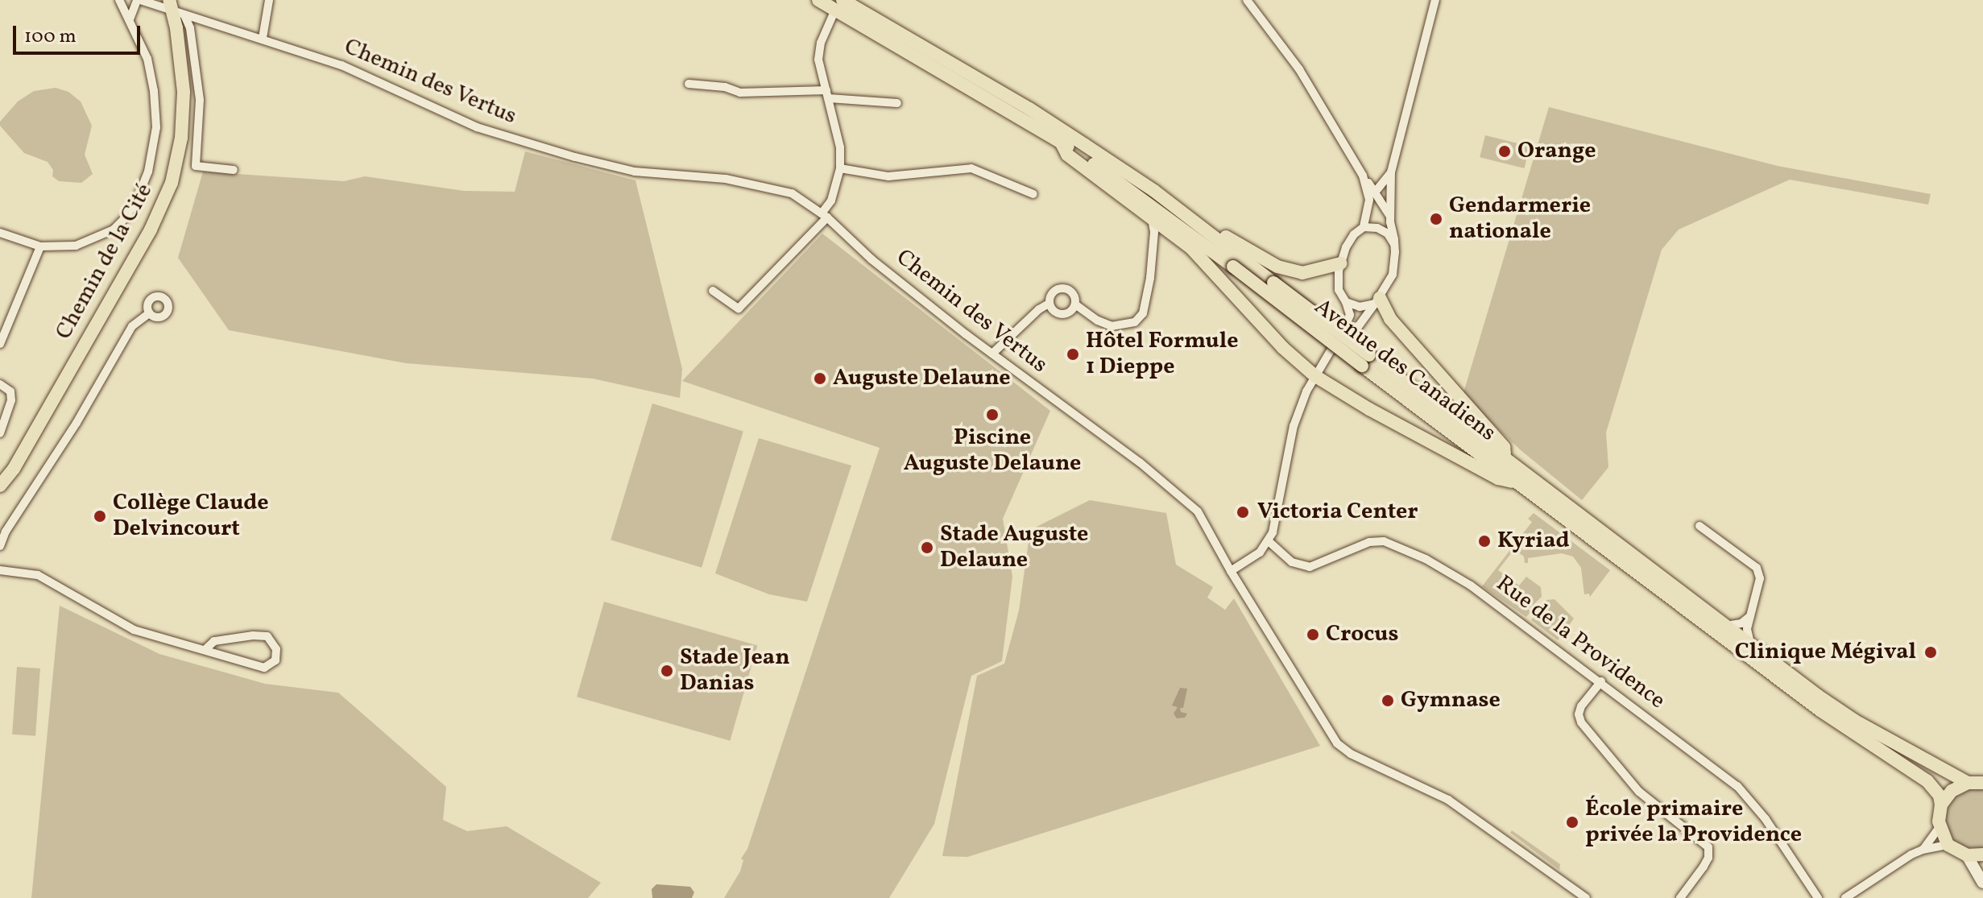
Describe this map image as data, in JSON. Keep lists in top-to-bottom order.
{
  "streets": {
    "main road": ["Chemin de la Cité", "Avenue des Canadiens"],
    "street": ["Chemin des Vertus", "Rue de la Providence"]
  },
  "crossings": [
    ["Chemin des Vertus", "Chemin de la Cité"]
  ],
  "places": [
    "Orange",
    "Gendarmerie nationale",
    "Hôtel Formule 1 Dieppe",
    "Auguste Delaune",
    "Piscine Auguste Delaune",
    "Victoria Center",
    "Collège Claude Delvincourt",
    "Kyriad",
    "Stade Auguste Delaune",
    "Crocus",
    "Clinique Mégival",
    "Stade Jean Danias",
    "Gymnase",
    "École primaire privée la Providence"
  ],
  "scale_bar": "100 m"
}
